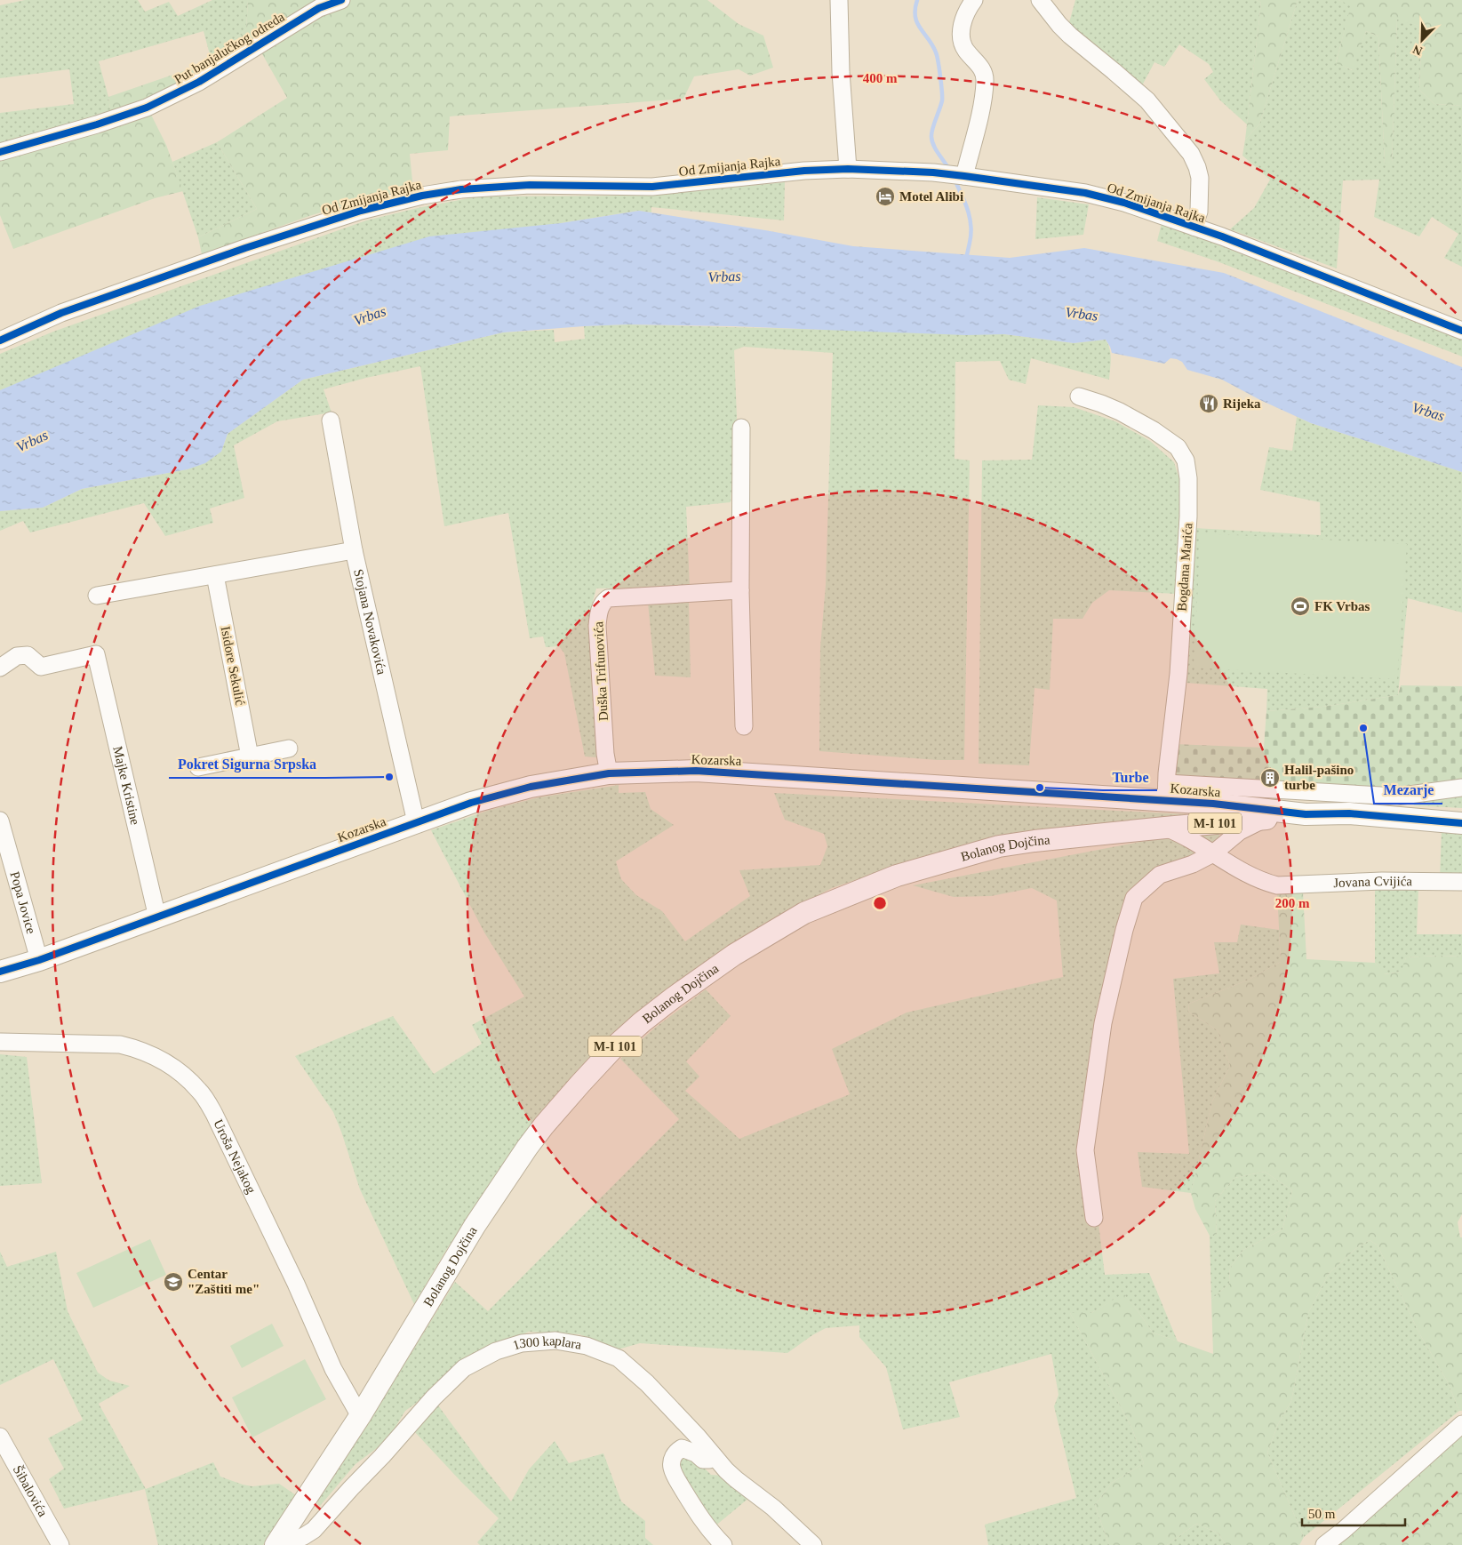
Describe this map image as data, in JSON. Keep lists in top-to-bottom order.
{
  "streets": {
    "main road": ["Kozarska", "M-I 101", "Bolanog Dojčina"],
    "street": [
      "Put banjalučkog odreda",
      "Od Zmijanja Rajka",
      "Bogdana Marića",
      "Stojana Novakovića",
      "Isidore Sekulić",
      "Duška Trifunovića",
      "Majke Kristine",
      "Jovana Cvijića",
      "Popa Jovice",
      "Uroša Nejakog",
      "1300 kaplara",
      "Šibalovića"
    ]
  },
  "crossings": [
    ["Bogdana Marića", "Kozarska"],
    ["Stojana Novakovića", "Kozarska"],
    ["Duška Trifunovića", "Kozarska"],
    ["Kozarska", "Majke Kristine"],
    ["Kozarska", "Bolanog Dojčina"],
    ["Kozarska", "Popa Jovice"],
    ["Bolanog Dojčina", "Jovana Cvijića"],
    ["Bolanog Dojčina", "Uroša Nejakog"],
    ["Bolanog Dojčina", "1300 kaplara"]
  ],
  "water": ["Vrbas"],
  "places": {
    "hotel": ["Motel Alibi"],
    "restaurant": ["Rijeka"],
    "sports": ["FK Vrbas"],
    "other": ["Mezarje", "Pokret Sigurna Srpska", "Turbe"],
    "building": ["Halil-pašino turbe"],
    "school or university": ["Centar \"Zaštiti me\""]
  },
  "scale_bar": "50 m",
  "north": "bottom left",
  "rings": ["400 m", "200 m"]
}
